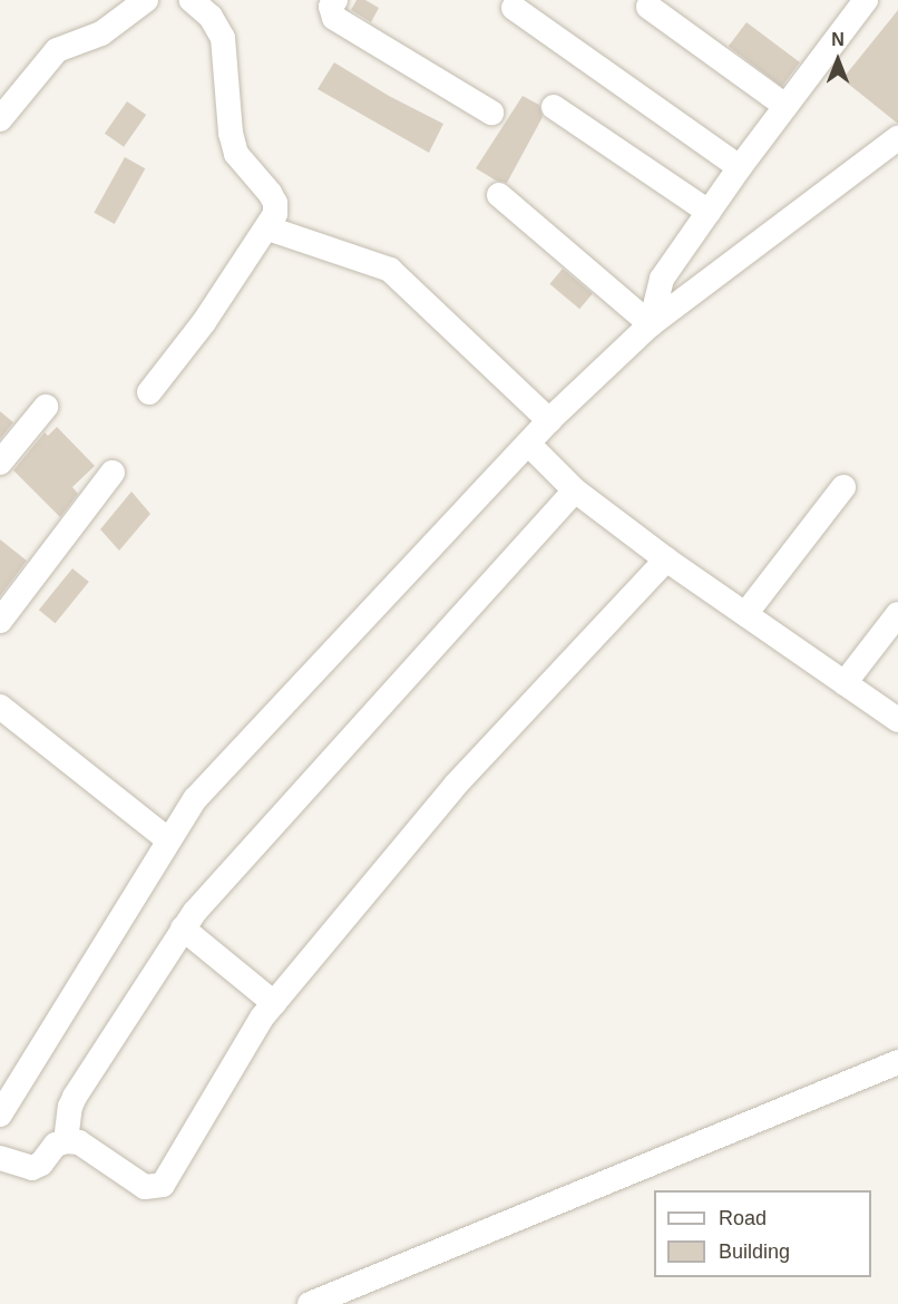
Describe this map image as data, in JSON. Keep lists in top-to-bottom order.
{
  "legend": ["Road", "Building"],
  "north": "top"
}
